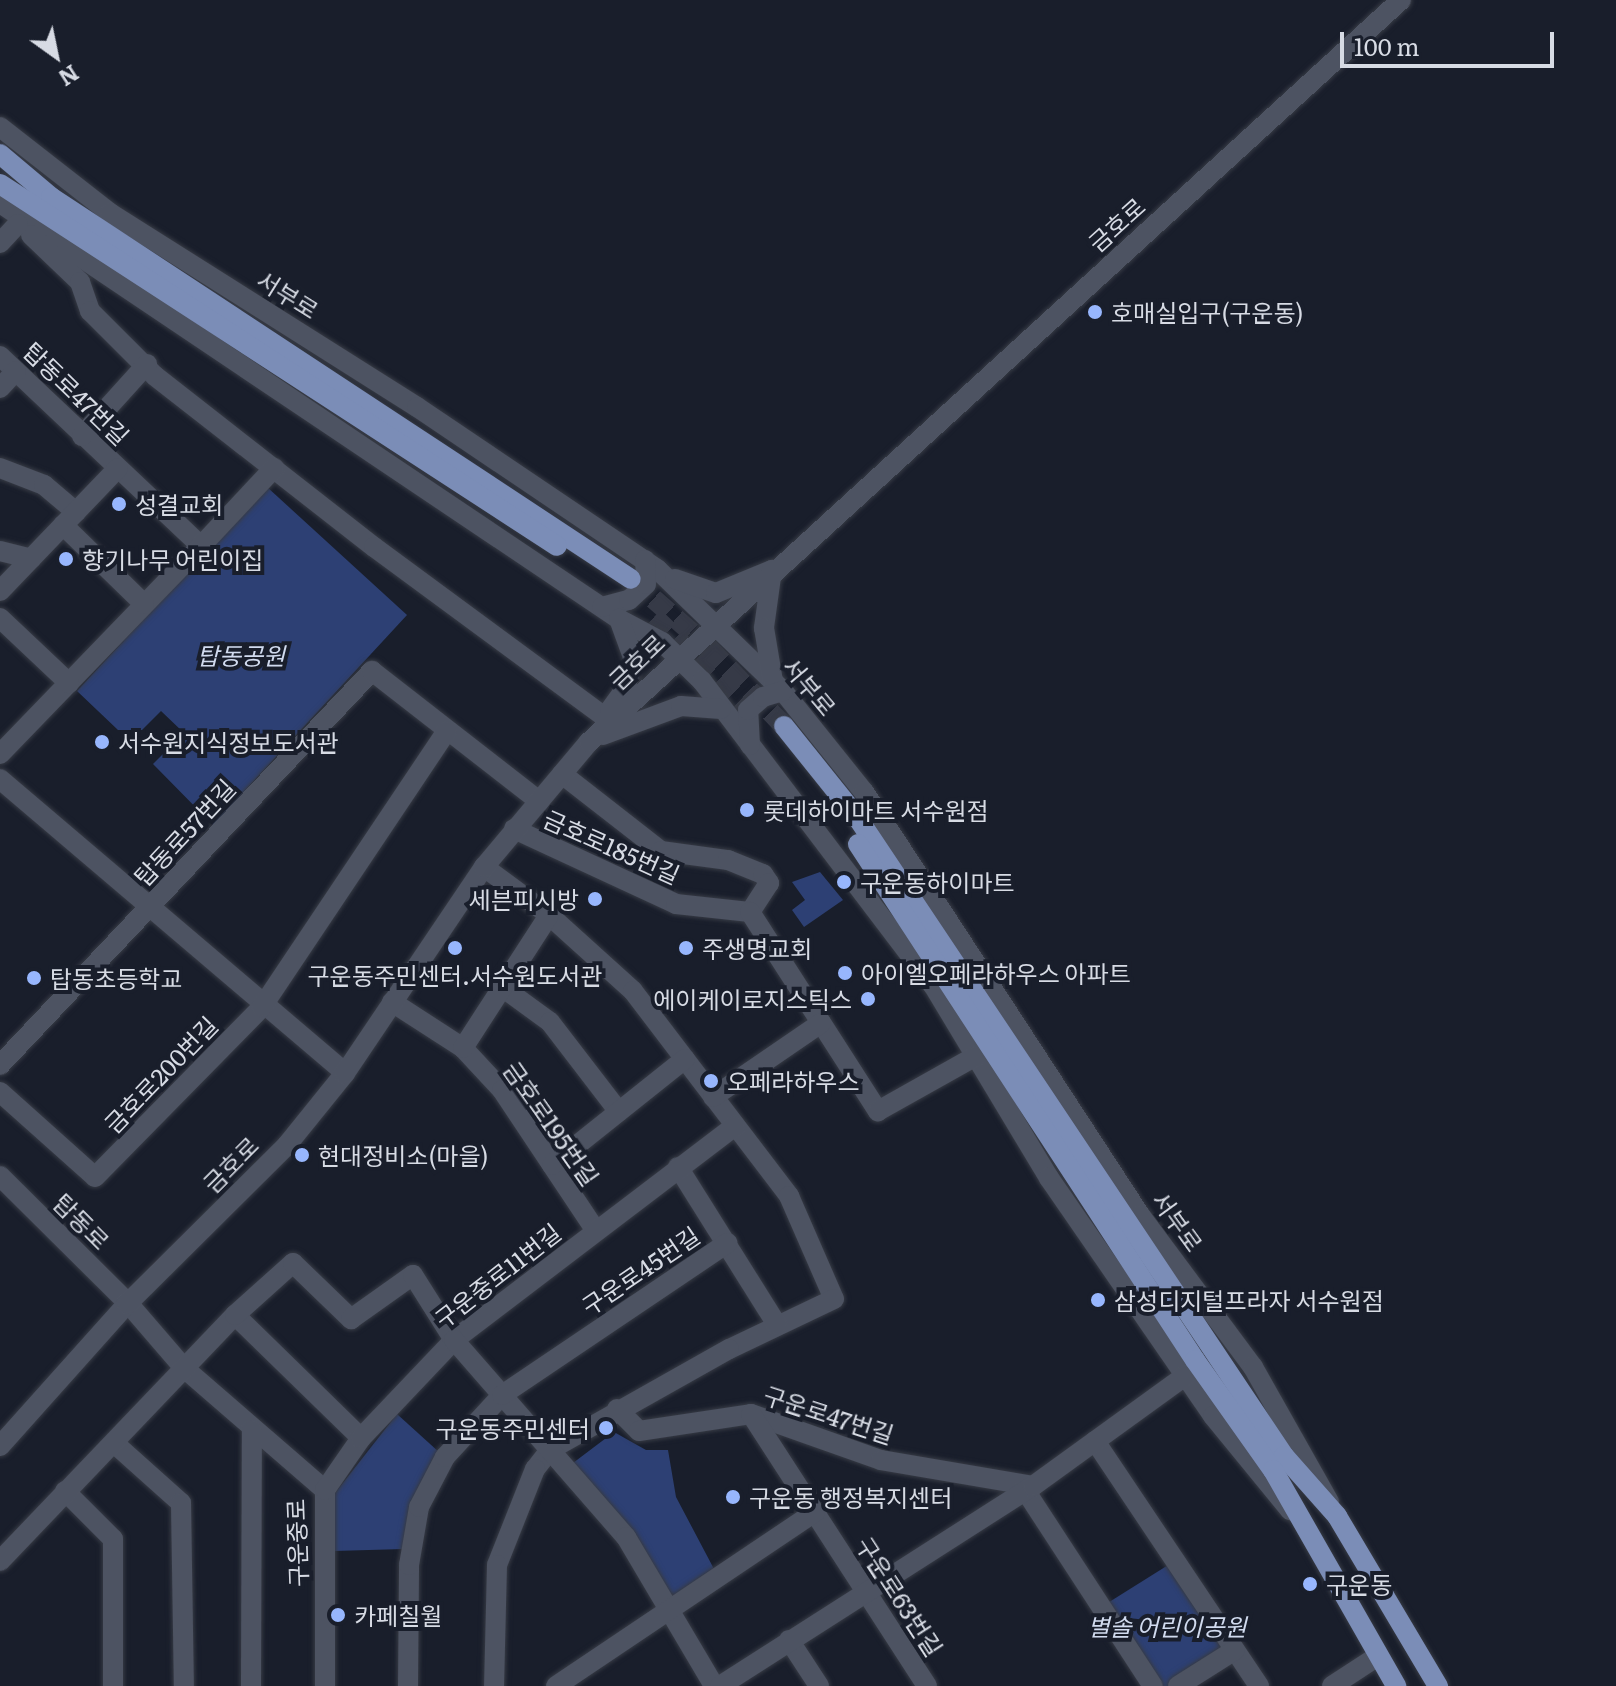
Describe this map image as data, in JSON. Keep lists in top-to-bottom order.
{
  "streets": {
    "main road": ["서부로"],
    "street": [
      "금호로",
      "탑동로47번길",
      "탑동로57번길",
      "금호로185번길",
      "금호로200번길",
      "금호로195번길",
      "탑동로",
      "구운로45번길",
      "구운중로11번길",
      "구운로47번길",
      "구운중로",
      "구운로63번길"
    ]
  },
  "crossings": [
    ["금호로", "서부로"],
    ["금호로", "탑동로57번길"],
    ["금호로", "금호로185번길"],
    ["금호로", "금호로195번길"],
    ["금호로", "탑동로"],
    ["금호로", "구운중로"],
    ["탑동로57번길", "금호로200번길"],
    ["금호로195번길", "구운중로11번길"],
    ["탑동로", "구운중로"],
    ["구운중로11번길", "구운중로"],
    ["구운로47번길", "구운로63번길"]
  ],
  "parks": ["탑동공원", "별솔 어린이공원"],
  "places": [
    "호매실입구(구운동)",
    "성결교회",
    "향기나무 어린이집",
    "서수원지식정보도서관",
    "롯데하이마트 서수원점",
    "구운동하이마트",
    "세븐피시방",
    "구운동주민센터.서수원도서관",
    "주생명교회",
    "아이엘오페라하우스 아파트",
    "탑동초등학교",
    "에이케이로지스틱스",
    "오페라하우스",
    "현대정비소(마을)",
    "삼성디지털프라자 서수원점",
    "구운동주민센터",
    "구운동 행정복지센터",
    "구운동",
    "카페칠월"
  ],
  "scale_bar": "100 m",
  "north": "bottom right"
}
